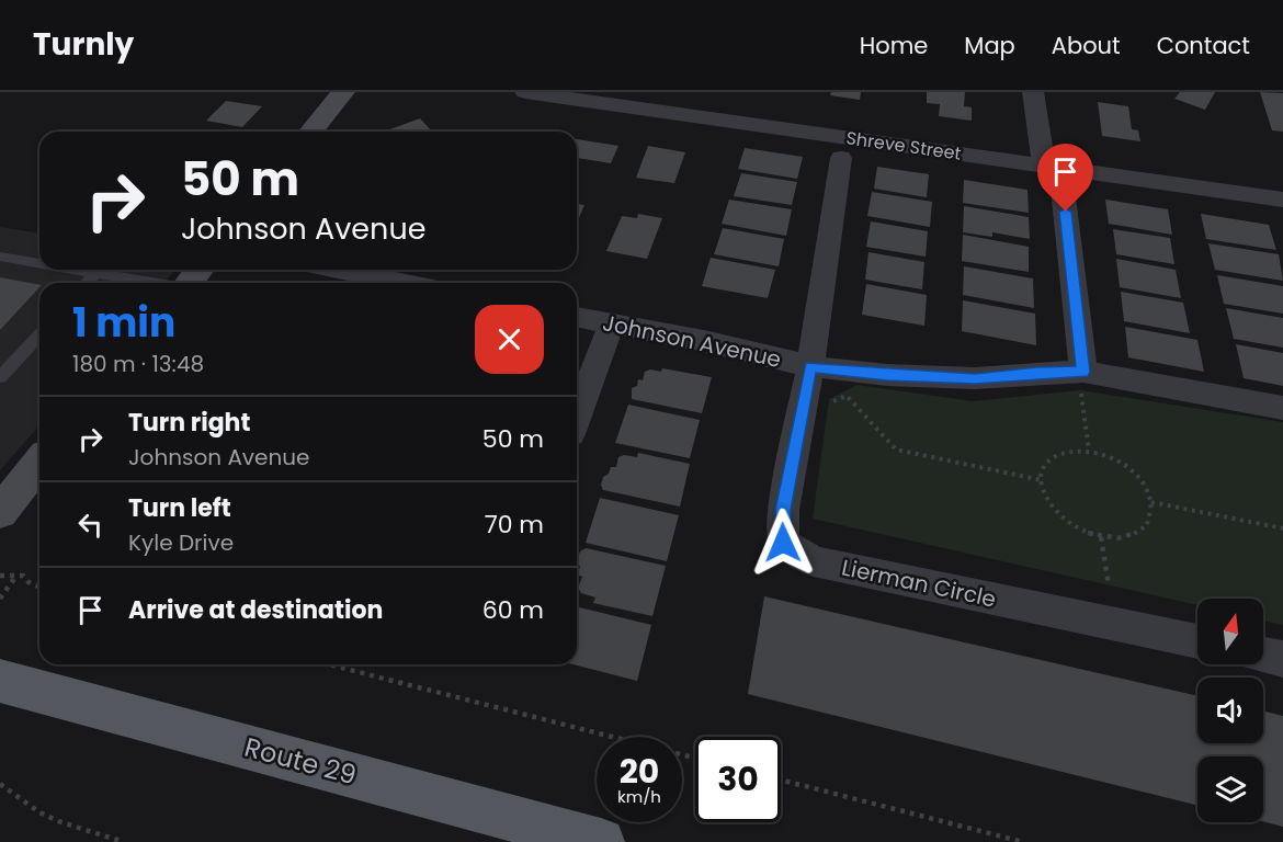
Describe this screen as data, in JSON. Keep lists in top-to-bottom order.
{
  "streets": {
    "main road": ["Route 29"],
    "street": ["Shreve Street", "Johnson Avenue", "Lierman Circle"]
  },
  "crossings": [
    ["Johnson Avenue", "Lierman Circle"]
  ],
  "north": "top",
  "page": {
    "header": "Turnly",
    "nav": [
      "Home",
      "Map",
      "About",
      "Contact"
    ],
    "turn": ["50 m", "Johnson Avenue"],
    "heading": ["1 min", "180 m · 13:48"],
    "list": [
      {
        "name": "Turn right",
        "note": "Johnson Avenue",
        "value": "50 m"
      },
      {
        "name": "Turn left",
        "note": "Kyle Drive",
        "value": "70 m"
      },
      {
        "name": "Arrive at destination",
        "value": "60 m"
      }
    ],
    "speed": "20 km/h",
    "limit": "30"
  }
}
